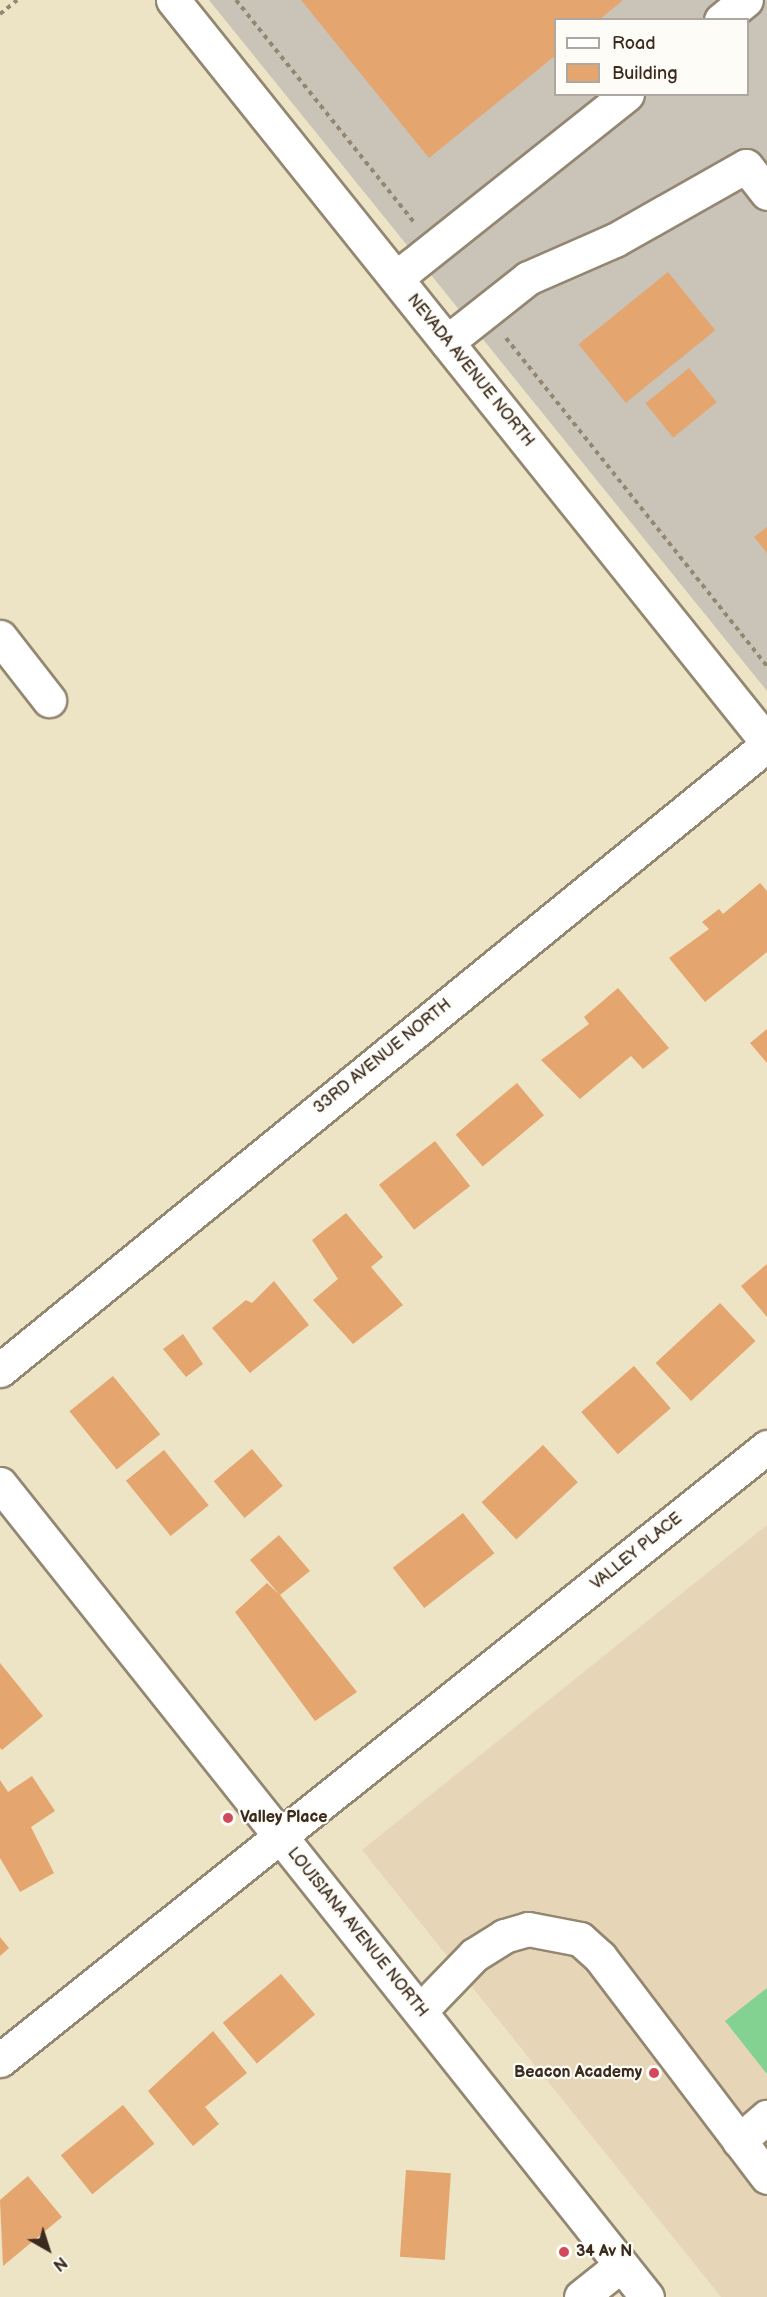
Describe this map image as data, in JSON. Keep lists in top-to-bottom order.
{
  "streets": {
    "street": [
      "NEVADA AVENUE NORTH",
      "33RD AVENUE NORTH",
      "VALLEY PLACE",
      "LOUISIANA AVENUE NORTH"
    ]
  },
  "crossings": [
    ["NEVADA AVENUE NORTH", "33RD AVENUE NORTH"],
    ["VALLEY PLACE", "LOUISIANA AVENUE NORTH"]
  ],
  "places": ["Valley Place", "Beacon Academy", "34 Av N"],
  "legend": ["Road", "Building"],
  "north": "bottom right"
}
